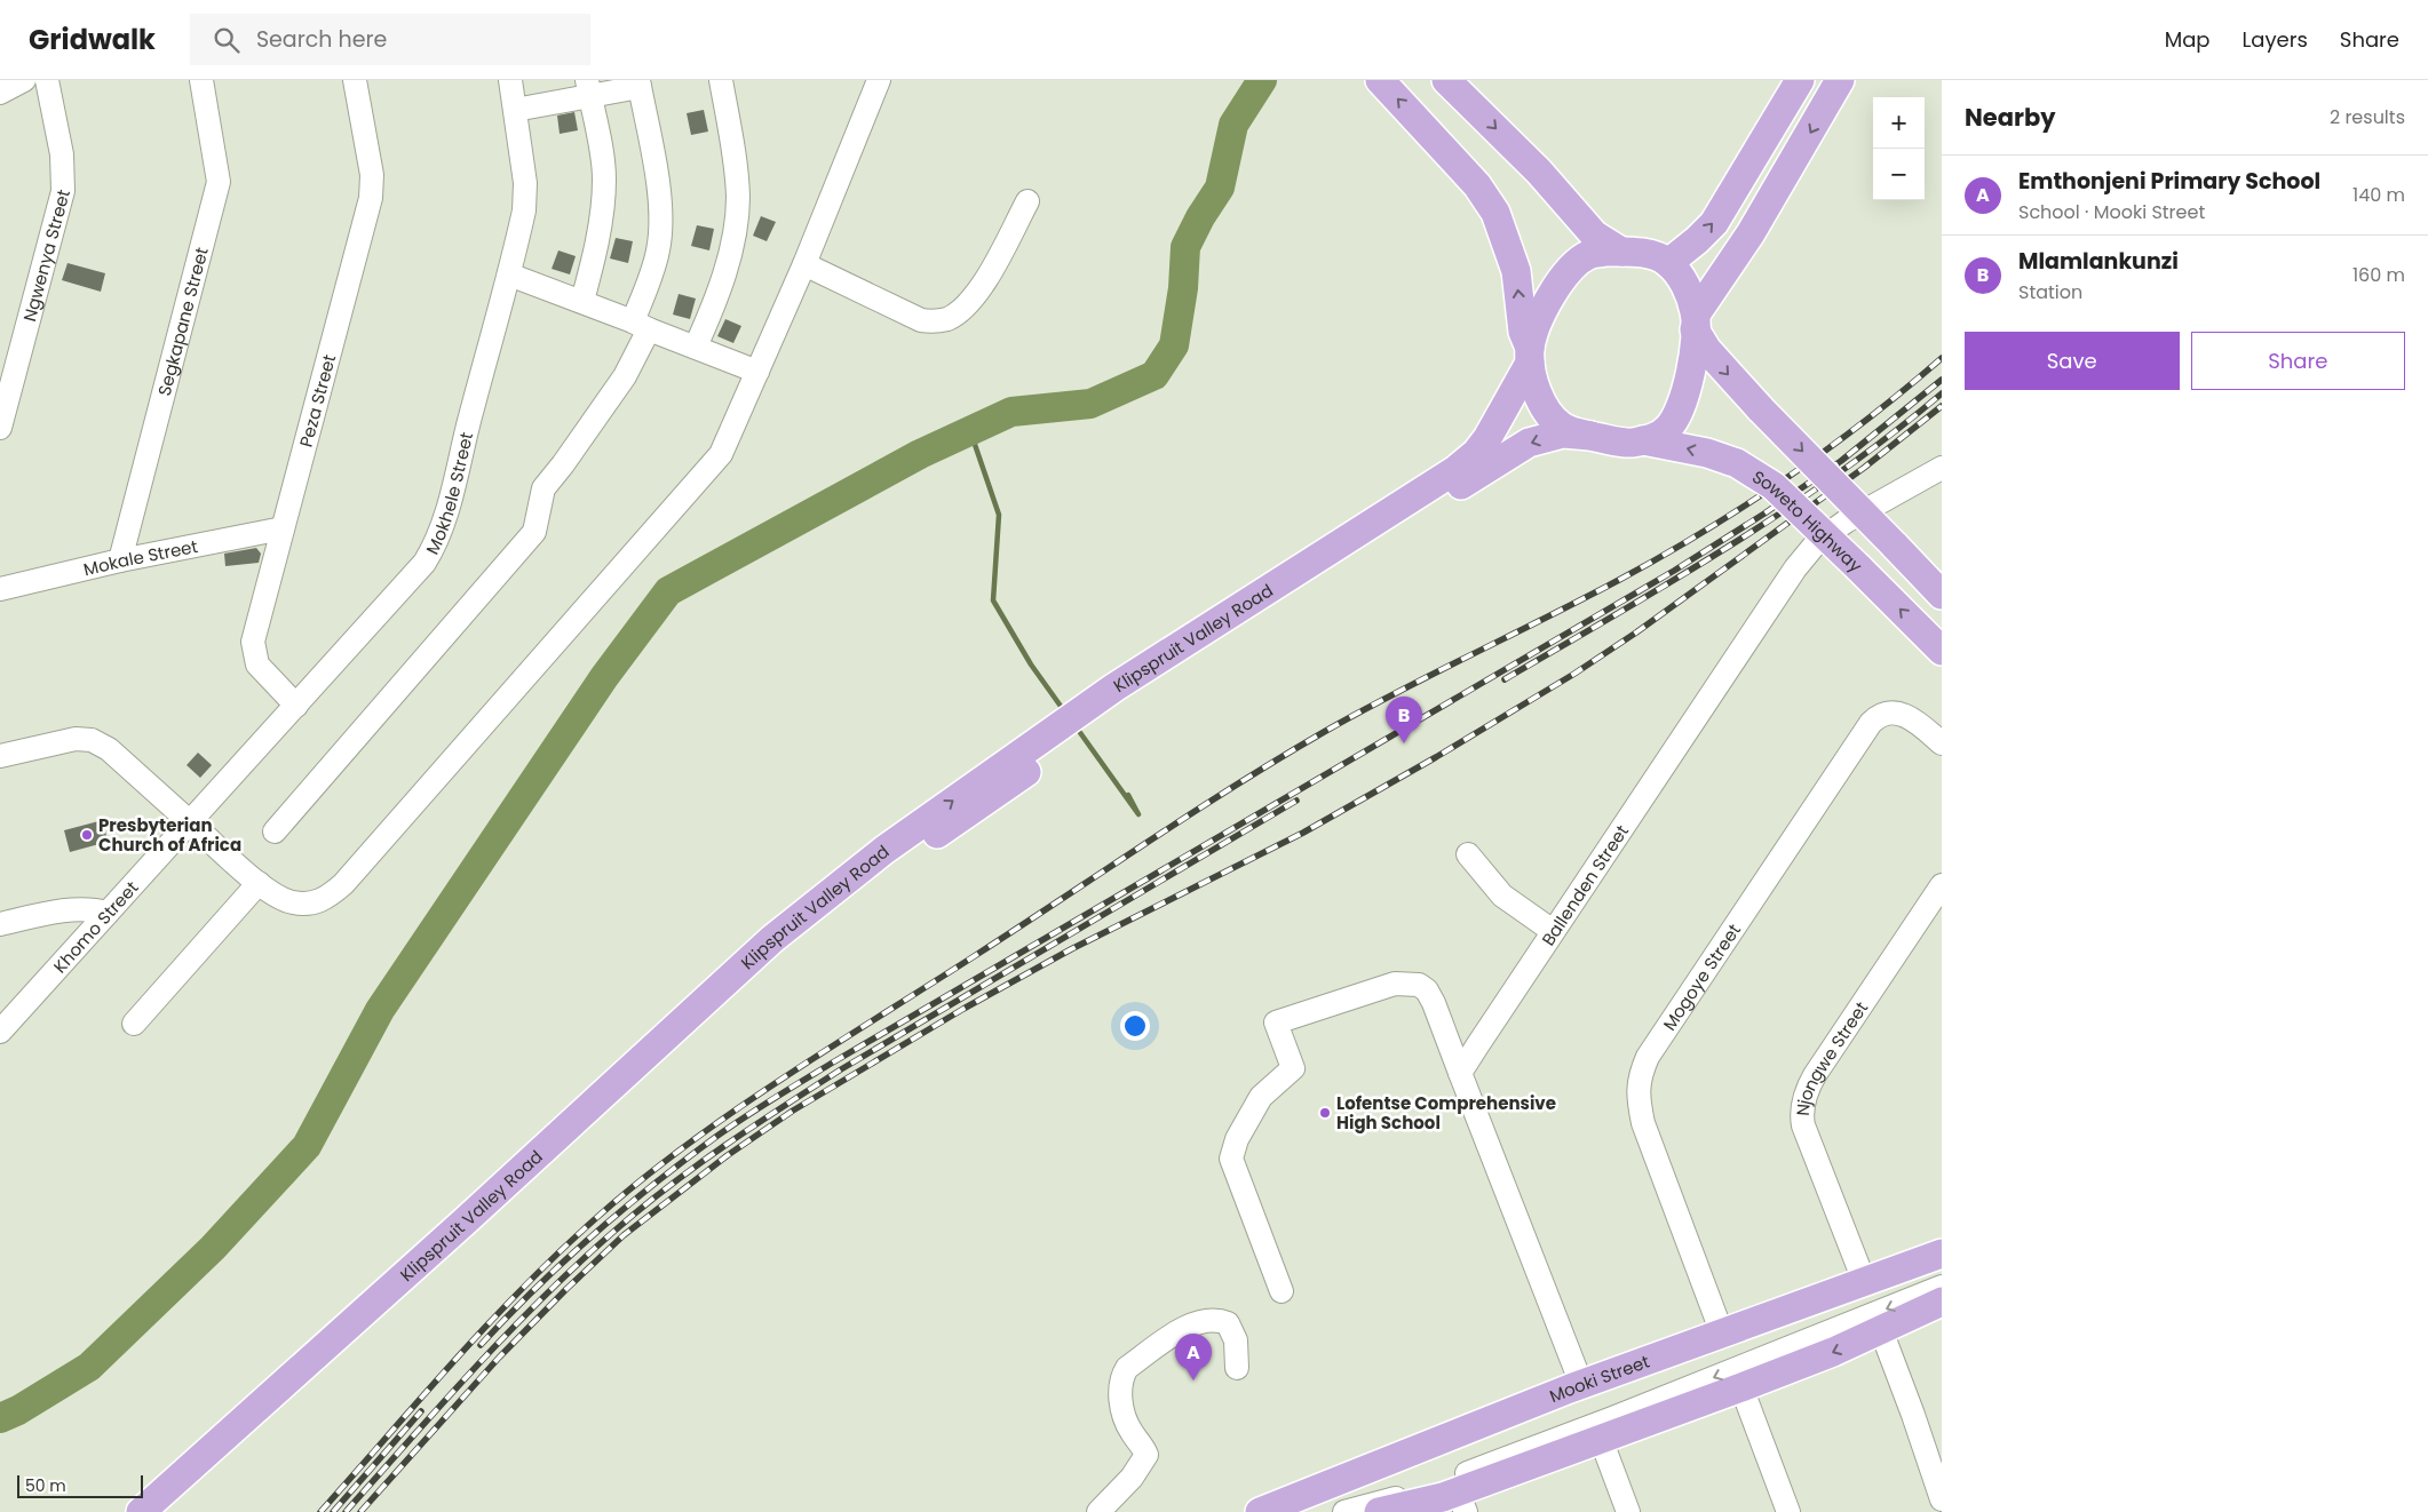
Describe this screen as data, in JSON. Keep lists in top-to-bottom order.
{
  "streets": {
    "main road": ["Soweto Highway", "Klipspruit Valley Road", "Mooki Street"],
    "street": [
      "Ngwenya Street",
      "Segkapane Street",
      "Peza Street",
      "Mokhele Street",
      "Mokale Street",
      "Ballenden Street",
      "Khomo Street",
      "Mogoye Street",
      "Njongwe Street"
    ]
  },
  "crossings": [
    ["Segkapane Street", "Mokale Street"],
    ["Peza Street", "Mokhele Street"],
    ["Peza Street", "Mokale Street"],
    ["Mokhele Street", "Khomo Street"],
    ["Soweto Highway", "Klipspruit Valley Road"],
    ["Mogoye Street", "Mooki Street"],
    ["Njongwe Street", "Mooki Street"]
  ],
  "places": ["Presbyterian Church of Africa", "Lofentse Comprehensive High School"],
  "scale_bar": "50 m",
  "page": {
    "header": "Gridwalk",
    "search": "Search here",
    "nav": ["Map", "Layers", "Share"],
    "heading": ["Nearby", "2 results"],
    "map_buttons": ["+", "−"],
    "list": [
      {
        "mark": "A",
        "name": "Emthonjeni Primary School",
        "note": "School · Mooki Street",
        "value": "140 m"
      },
      {
        "mark": "B",
        "name": "Mlamlankunzi",
        "note": "Station",
        "value": "160 m"
      }
    ],
    "buttons": ["Save", "Share"],
    "pins": ["B", "A"],
    "scale": "50 m"
  }
}
